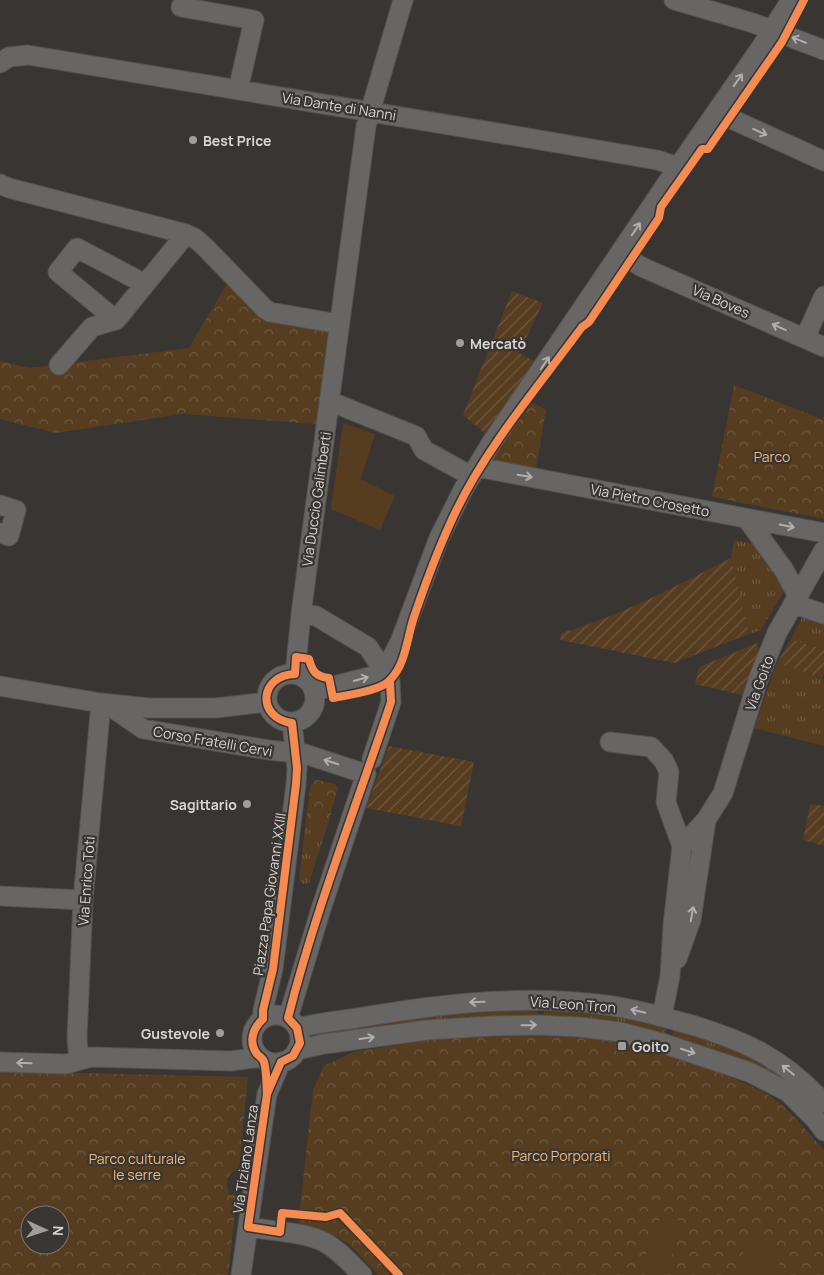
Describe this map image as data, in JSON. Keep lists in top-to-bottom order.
{
  "streets": {
    "street": [
      "Via Dante di Nanni",
      "Via Boves",
      "Via Duccio Galimberti",
      "Via Pietro Crosetto",
      "Via Goito",
      "Corso Fratelli Cervi",
      "Via Enrico Toti",
      "Piazza Papa Giovanni XXIII",
      "Via Leon Tron",
      "Via Tiziano Lanza"
    ]
  },
  "crossings": [
    ["Via Dante di Nanni", "Via Duccio Galimberti"],
    ["Via Duccio Galimberti", "Via Pietro Crosetto"],
    ["Via Duccio Galimberti", "Corso Fratelli Cervi"],
    ["Via Duccio Galimberti", "Piazza Papa Giovanni XXIII"],
    ["Via Goito", "Via Leon Tron"],
    ["Corso Fratelli Cervi", "Via Enrico Toti"],
    ["Corso Fratelli Cervi", "Piazza Papa Giovanni XXIII"],
    ["Piazza Papa Giovanni XXIII", "Via Leon Tron"],
    ["Piazza Papa Giovanni XXIII", "Via Tiziano Lanza"],
    ["Via Leon Tron", "Via Tiziano Lanza"]
  ],
  "one_way": ["Via Boves", "Via Pietro Crosetto"],
  "parks": ["Parco", "Parco Porporati", "Parco culturale le serre"],
  "places": {
    "other": [
      "Best Price",
      "Mercatò",
      "Sagittario",
      "Gustevole"
    ],
    "transit": ["Goito"]
  },
  "north": "right"
}
